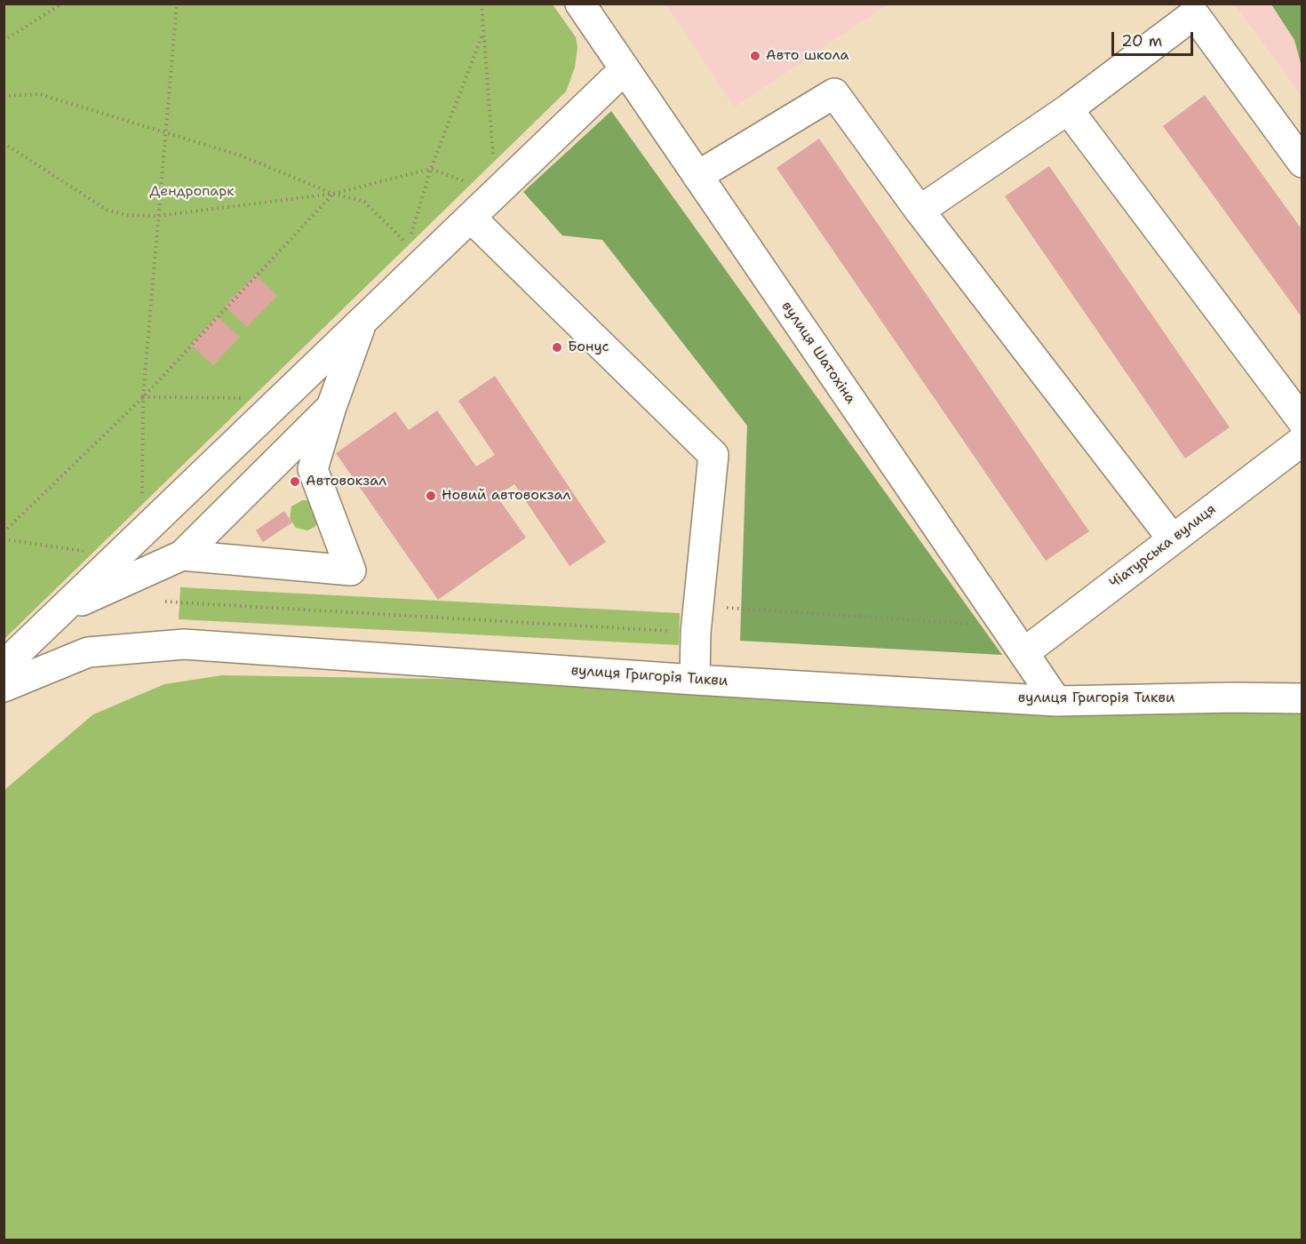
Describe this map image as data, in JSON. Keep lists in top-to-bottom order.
{
  "streets": {
    "street": ["вулиця Шатохіна", "Чіатурська вулиця", "вулиця Григорія Тикви"]
  },
  "crossings": [
    ["вулиця Шатохіна", "Чіатурська вулиця"],
    ["вулиця Шатохіна", "вулиця Григорія Тикви"]
  ],
  "parks": ["Дендропарк"],
  "places": [
    "Авто школа",
    "Бонус",
    "Автовокзал",
    "Новий автовокзал"
  ],
  "scale_bar": "20 m"
}
